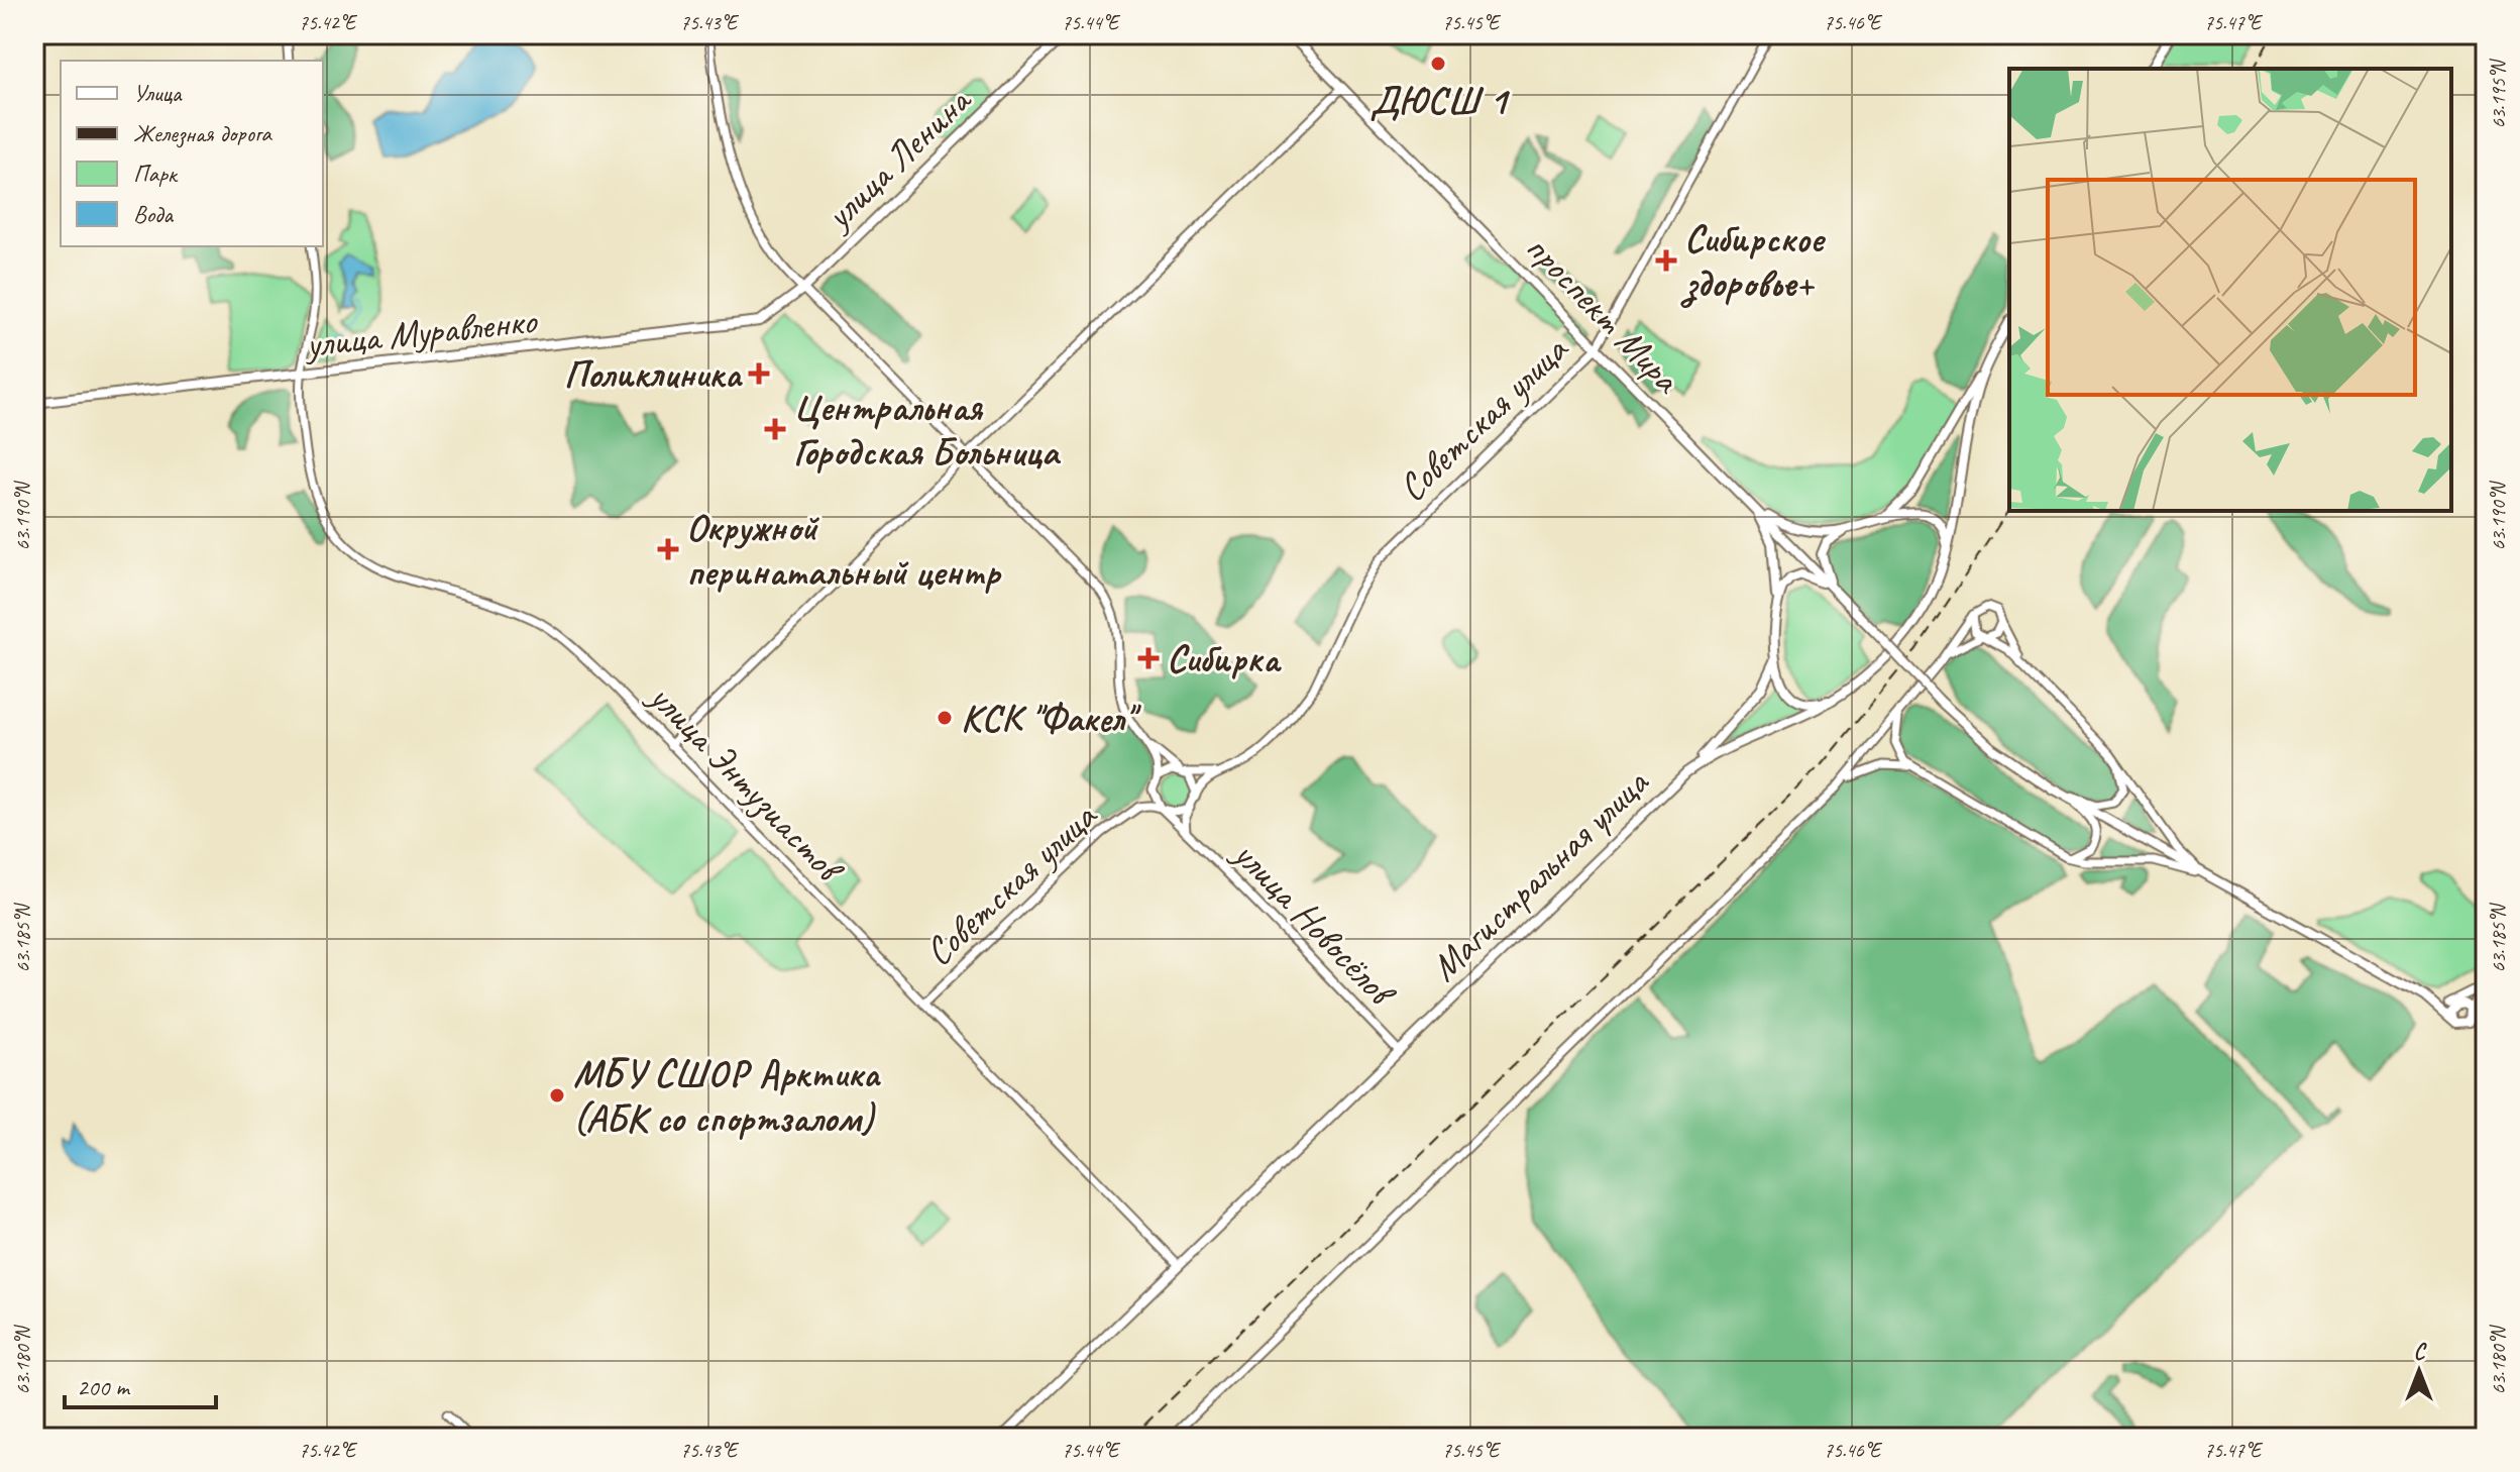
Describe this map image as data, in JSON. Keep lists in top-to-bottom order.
{
  "streets": {
    "main road": [
      "улица Ленина",
      "проспект Мира",
      "улица Муравленко",
      "Советская улица",
      "улица Энтузиастов",
      "Магистральная улица",
      "улица Новосёлов"
    ]
  },
  "crossings": [
    ["улица Ленина", "улица Муравленко"],
    ["проспект Мира", "Советская улица"],
    ["улица Муравленко", "улица Энтузиастов"],
    ["Советская улица", "улица Энтузиастов"],
    ["Советская улица", "улица Новосёлов"],
    ["улица Энтузиастов", "Магистральная улица"],
    ["Магистральная улица", "улица Новосёлов"]
  ],
  "places": {
    "other": ["ДЮСШ 1", "КСК \"Факел\"", "МБУ СШОР Арктика (АБК со спортзалом)"],
    "health": [
      "Сибирское здоровье+",
      "Поликлиника",
      "Центральная Городская Больница",
      "Окружной перинатальный центр",
      "Сибирка"
    ]
  },
  "legend": [
    "Улица",
    "Железная дорога",
    "Парк",
    "Вода"
  ],
  "scale_bar": "200 m",
  "north": "top",
  "coordinates": [
    "75.42°E",
    "75.43°E",
    "75.44°E",
    "75.45°E",
    "75.46°E",
    "75.47°E",
    "63.195°N",
    "63.190°N",
    "63.185°N",
    "63.180°N"
  ]
}
